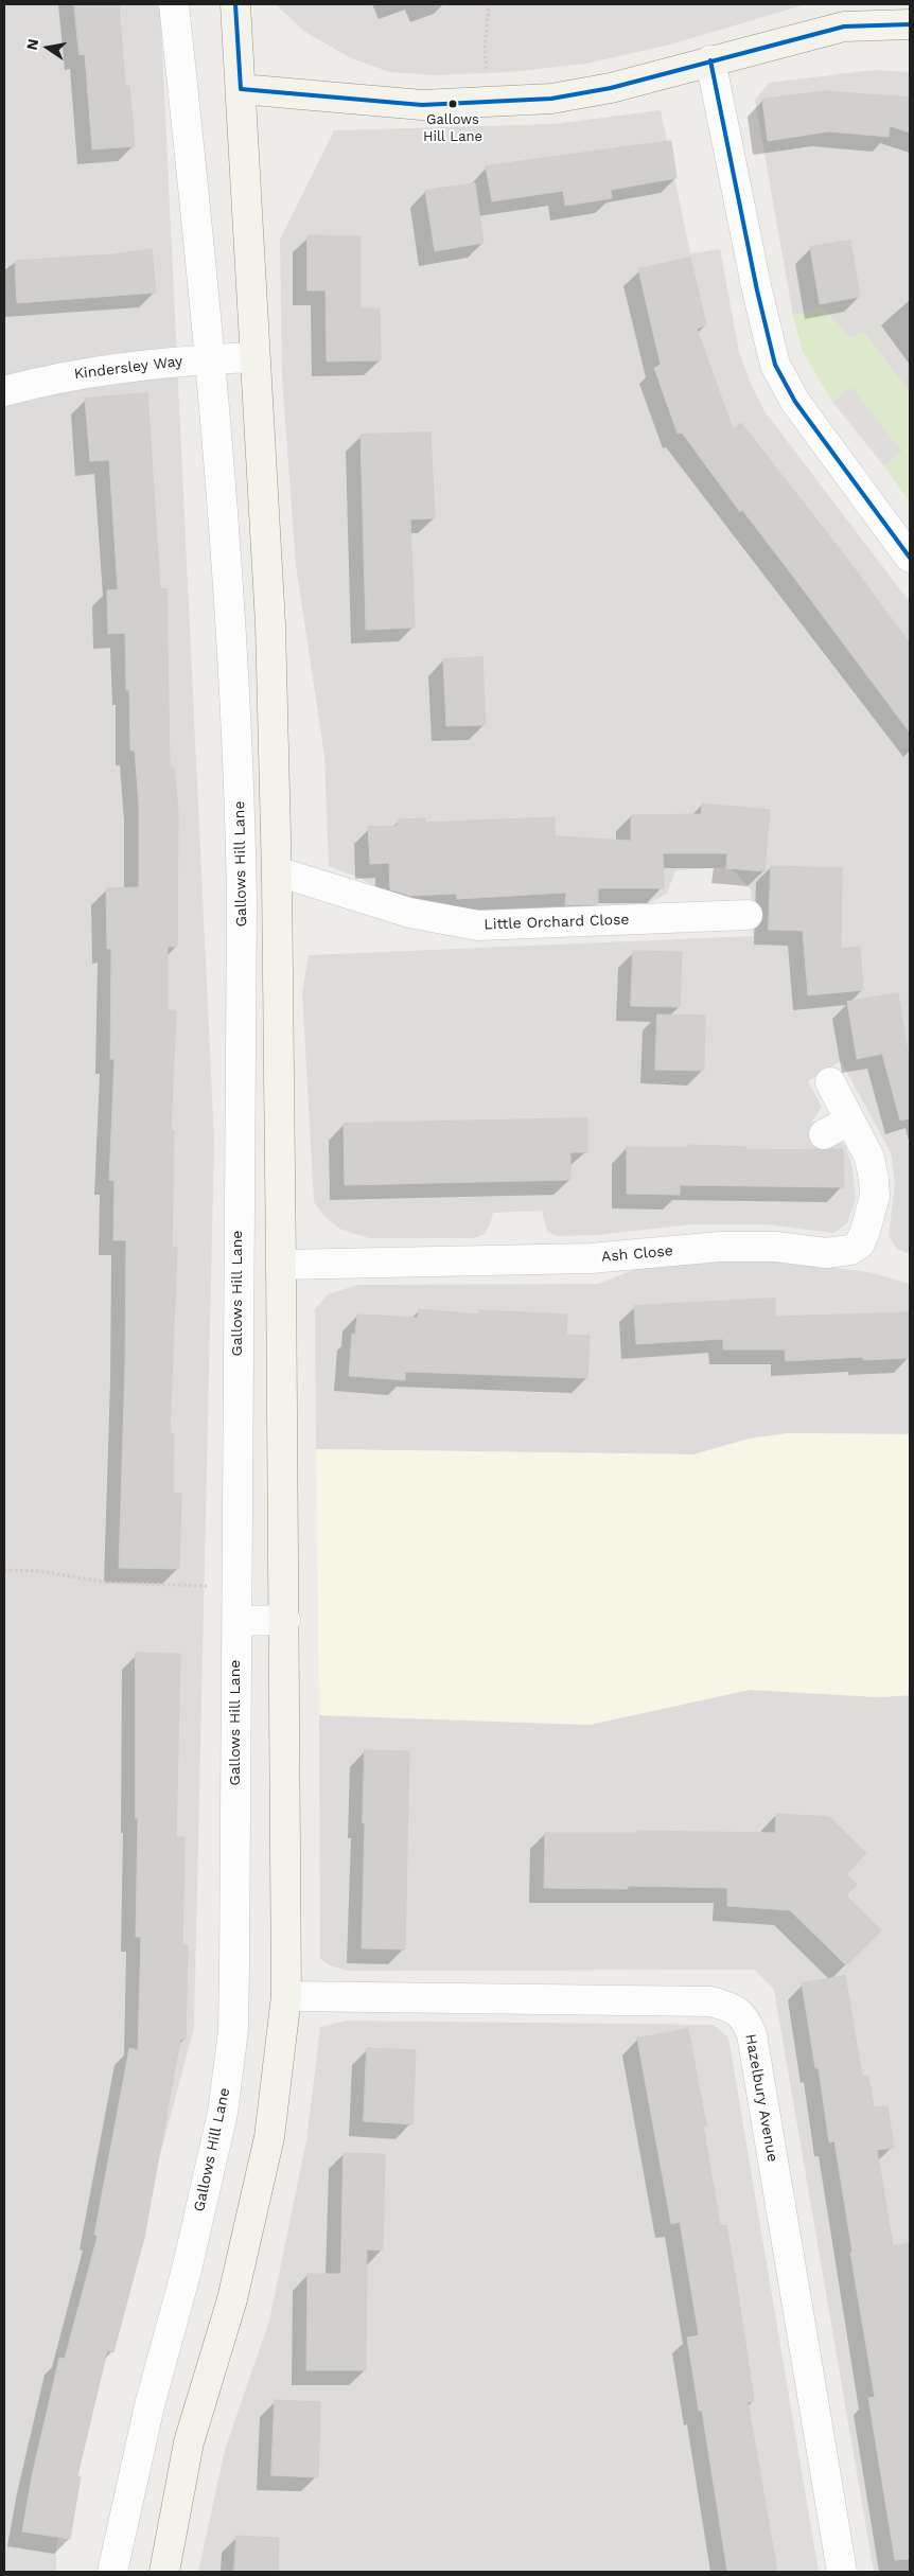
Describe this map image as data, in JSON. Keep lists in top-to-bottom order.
{
  "streets": {
    "street": [
      "Kindersley Way",
      "Gallows Hill Lane",
      "Little Orchard Close",
      "Ash Close",
      "Hazelbury Avenue"
    ]
  },
  "crossings": [
    ["Kindersley Way", "Gallows Hill Lane"]
  ],
  "places": ["Gallows Hill Lane"],
  "north": "left"
}
